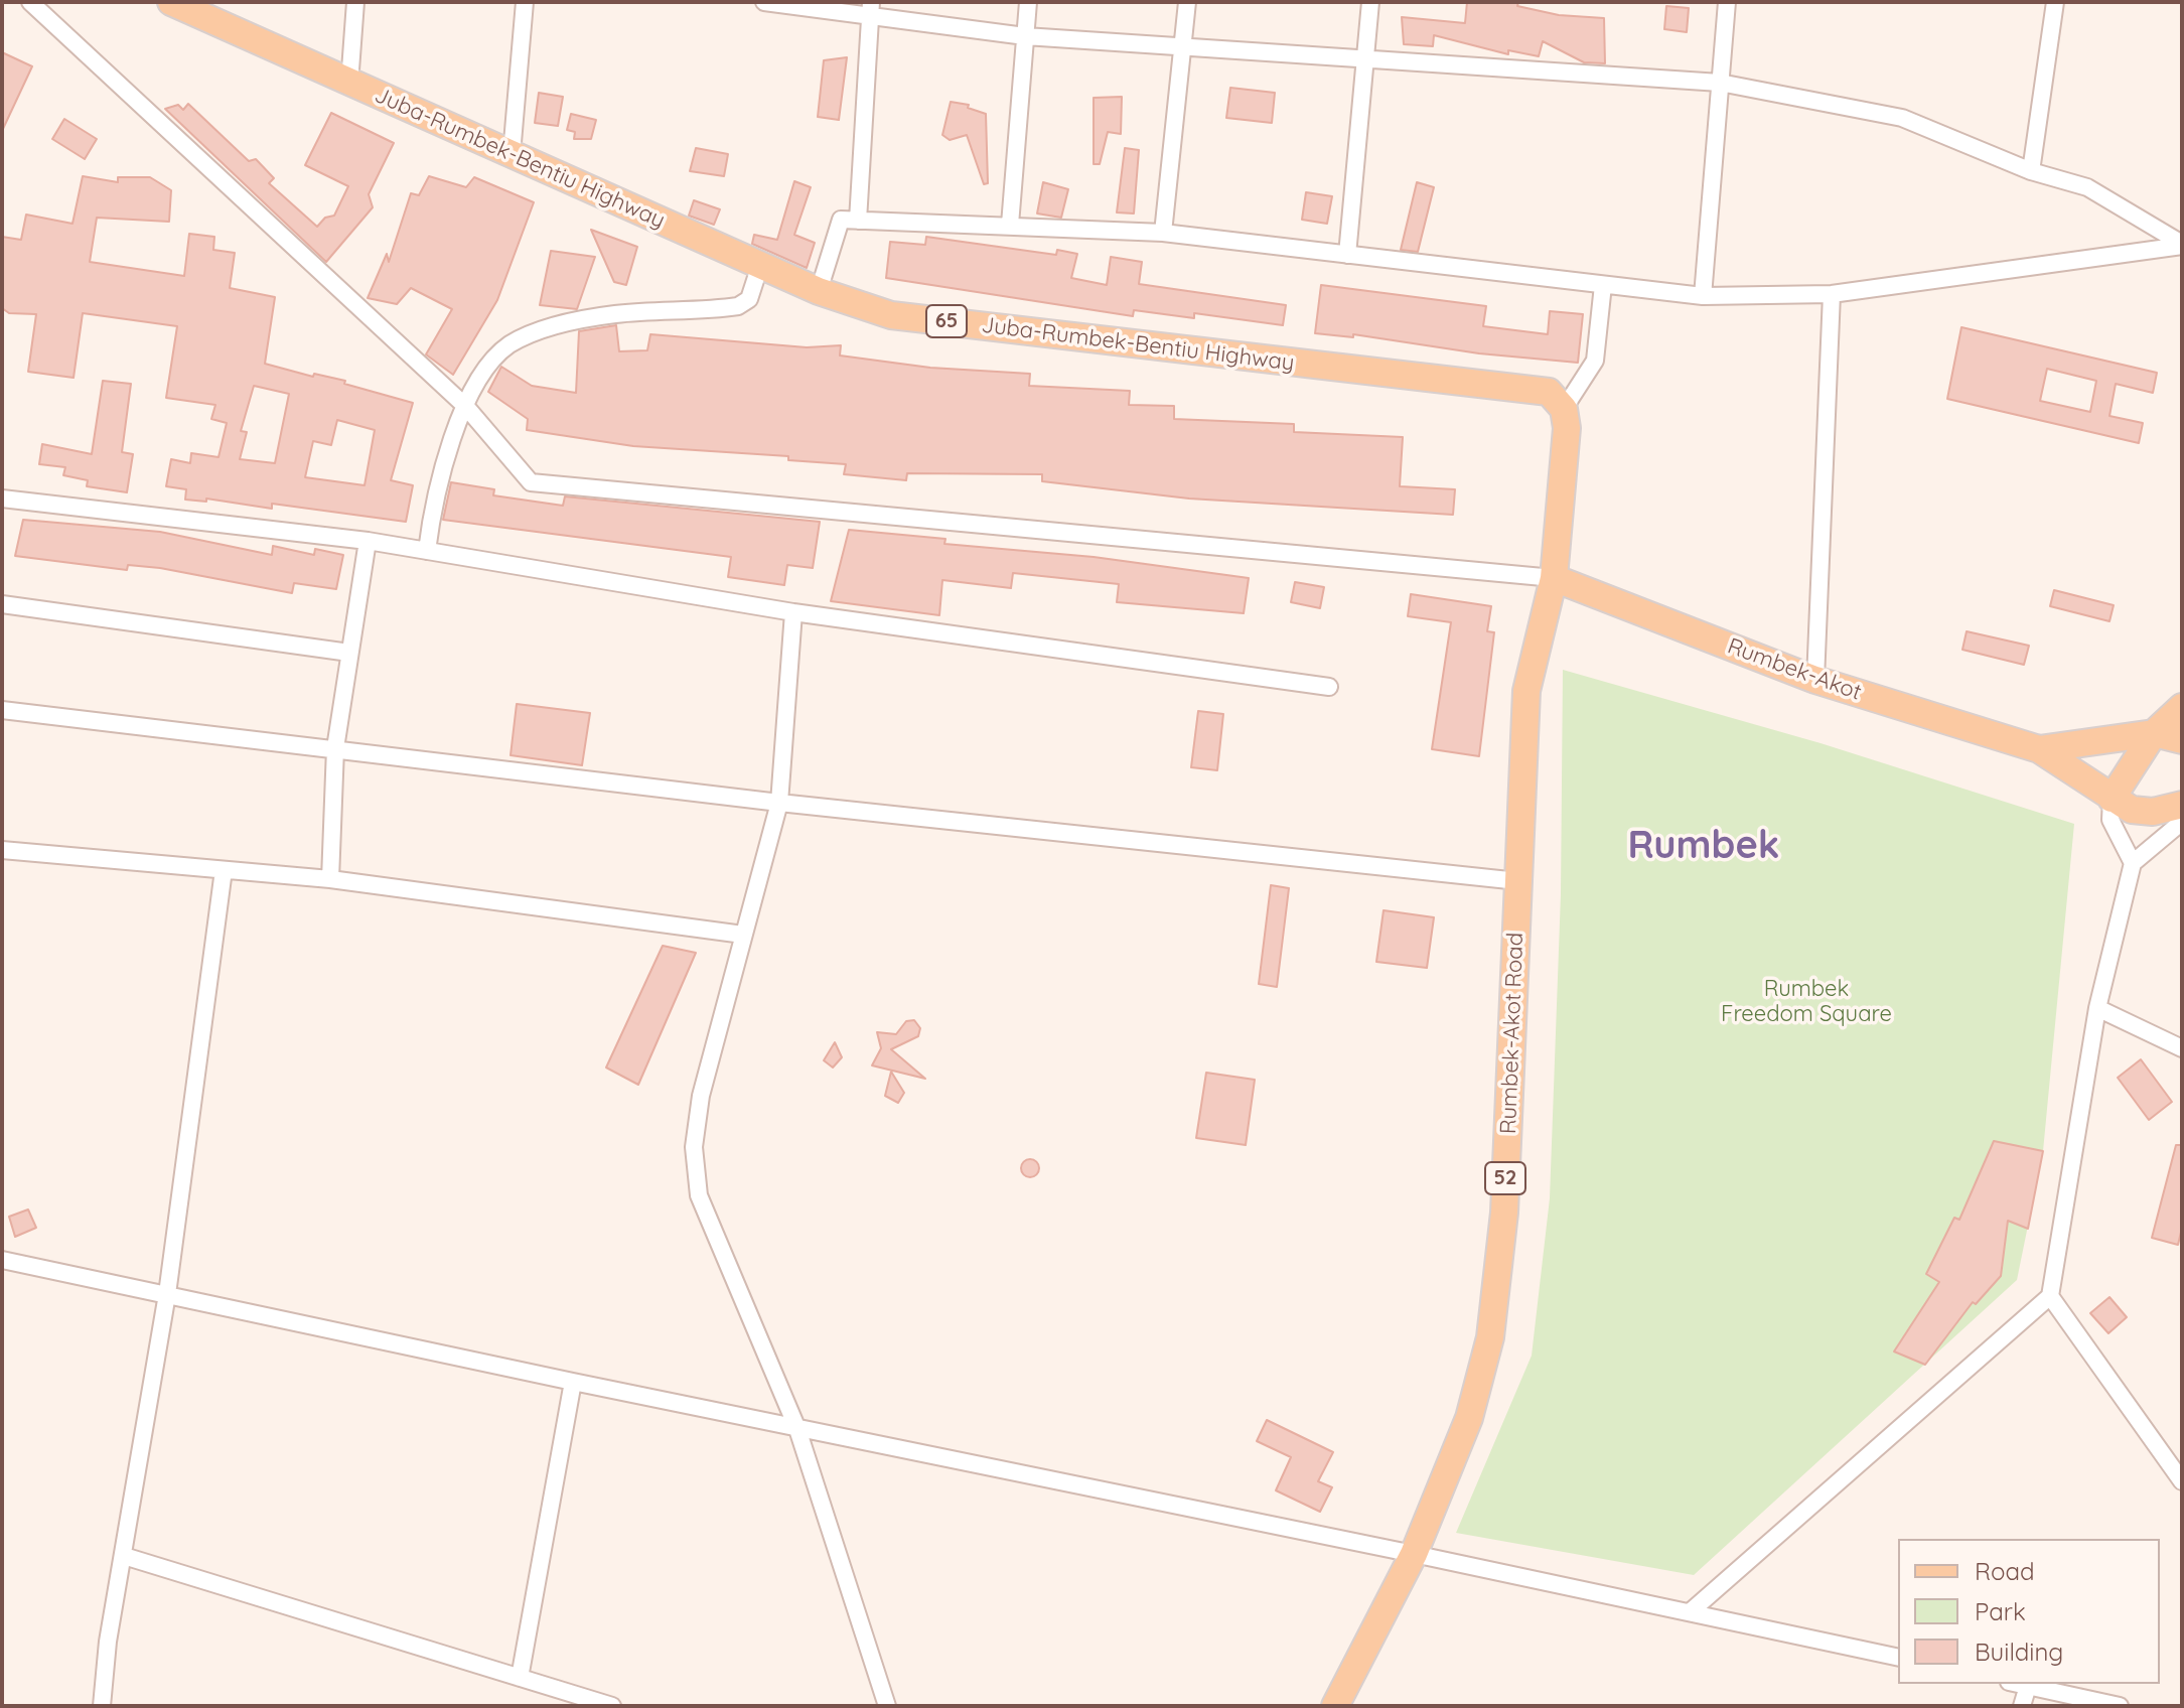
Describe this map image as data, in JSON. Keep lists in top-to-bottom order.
{
  "streets": {
    "main road": [
      "Juba-Rumbek-Bentiu Highway",
      "65",
      "Rumbek-Akot",
      "Rumbek-Akot Road",
      "52"
    ]
  },
  "crossings": [
    ["Rumbek-Akot", "Rumbek-Akot Road"]
  ],
  "districts": ["Rumbek"],
  "parks": ["Rumbek Freedom Square"],
  "legend": ["Road", "Park", "Building"]
}
